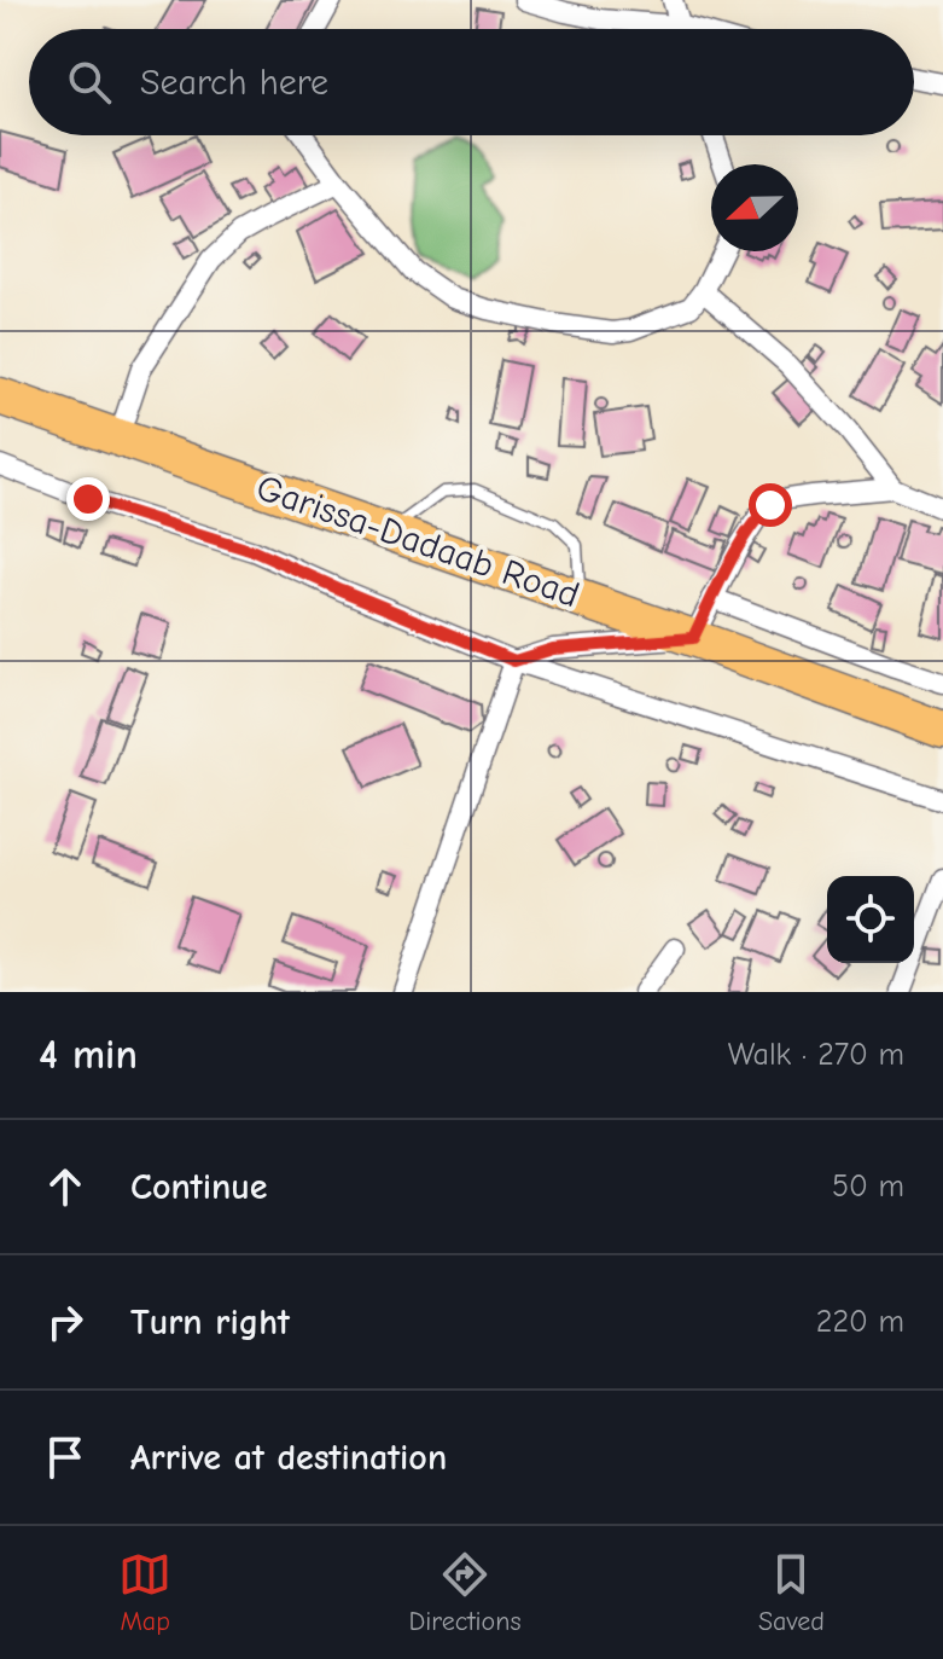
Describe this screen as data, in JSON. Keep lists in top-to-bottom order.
{
  "streets": {
    "highway": ["Garissa-Dadaab Road"]
  },
  "north": "left",
  "page": {
    "search": "Search here",
    "heading": ["4 min", "Walk · 270 m"],
    "list": [
      ["Continue", "50 m"],
      ["Turn right", "220 m"],
      "Arrive at destination"
    ],
    "nav": ["Map", "Directions", "Saved"]
  }
}
